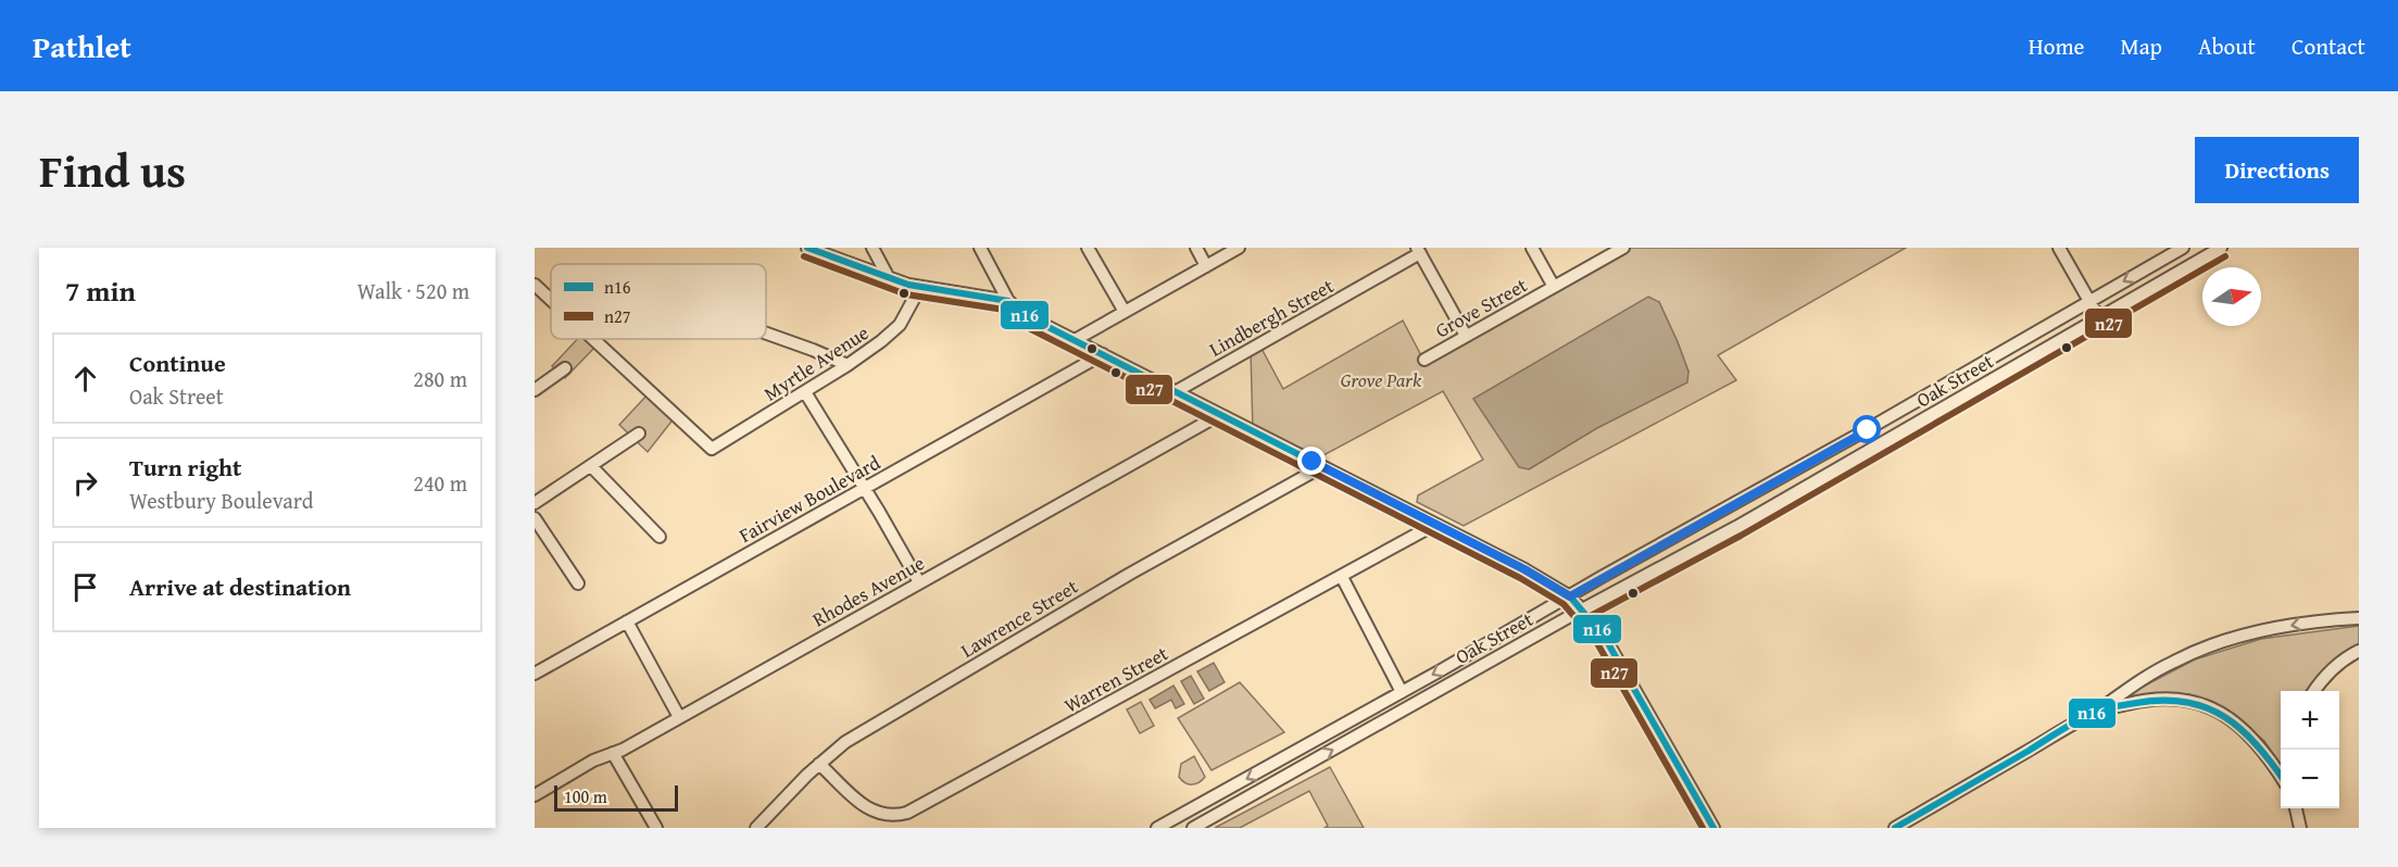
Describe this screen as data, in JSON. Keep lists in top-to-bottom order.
{
  "streets": {
    "street": [
      "Grove Street",
      "Lindbergh Street",
      "Myrtle Avenue",
      "Oak Street",
      "Fairview Boulevard",
      "Rhodes Avenue",
      "Lawrence Street",
      "Warren Street"
    ]
  },
  "crossings": [
    ["Lawrence Street", "Warren Street"]
  ],
  "parks": ["Grove Park"],
  "lines": ["transit line n16", "transit line n27"],
  "legend": ["n16", "n27"],
  "scale_bar": "100 m",
  "north": "right",
  "page": {
    "header": "Pathlet",
    "nav": [
      "Home",
      "Map",
      "About",
      "Contact"
    ],
    "title": "Find us",
    "buttons": "Directions",
    "heading": ["7 min", "Walk · 520 m"],
    "list": [
      ["Continue", "Oak Street", "280 m"],
      ["Turn right", "Westbury Boulevard", "240 m"],
      "Arrive at destination"
    ],
    "map_buttons": ["+", "−"],
    "scale": "100 m"
  }
}
